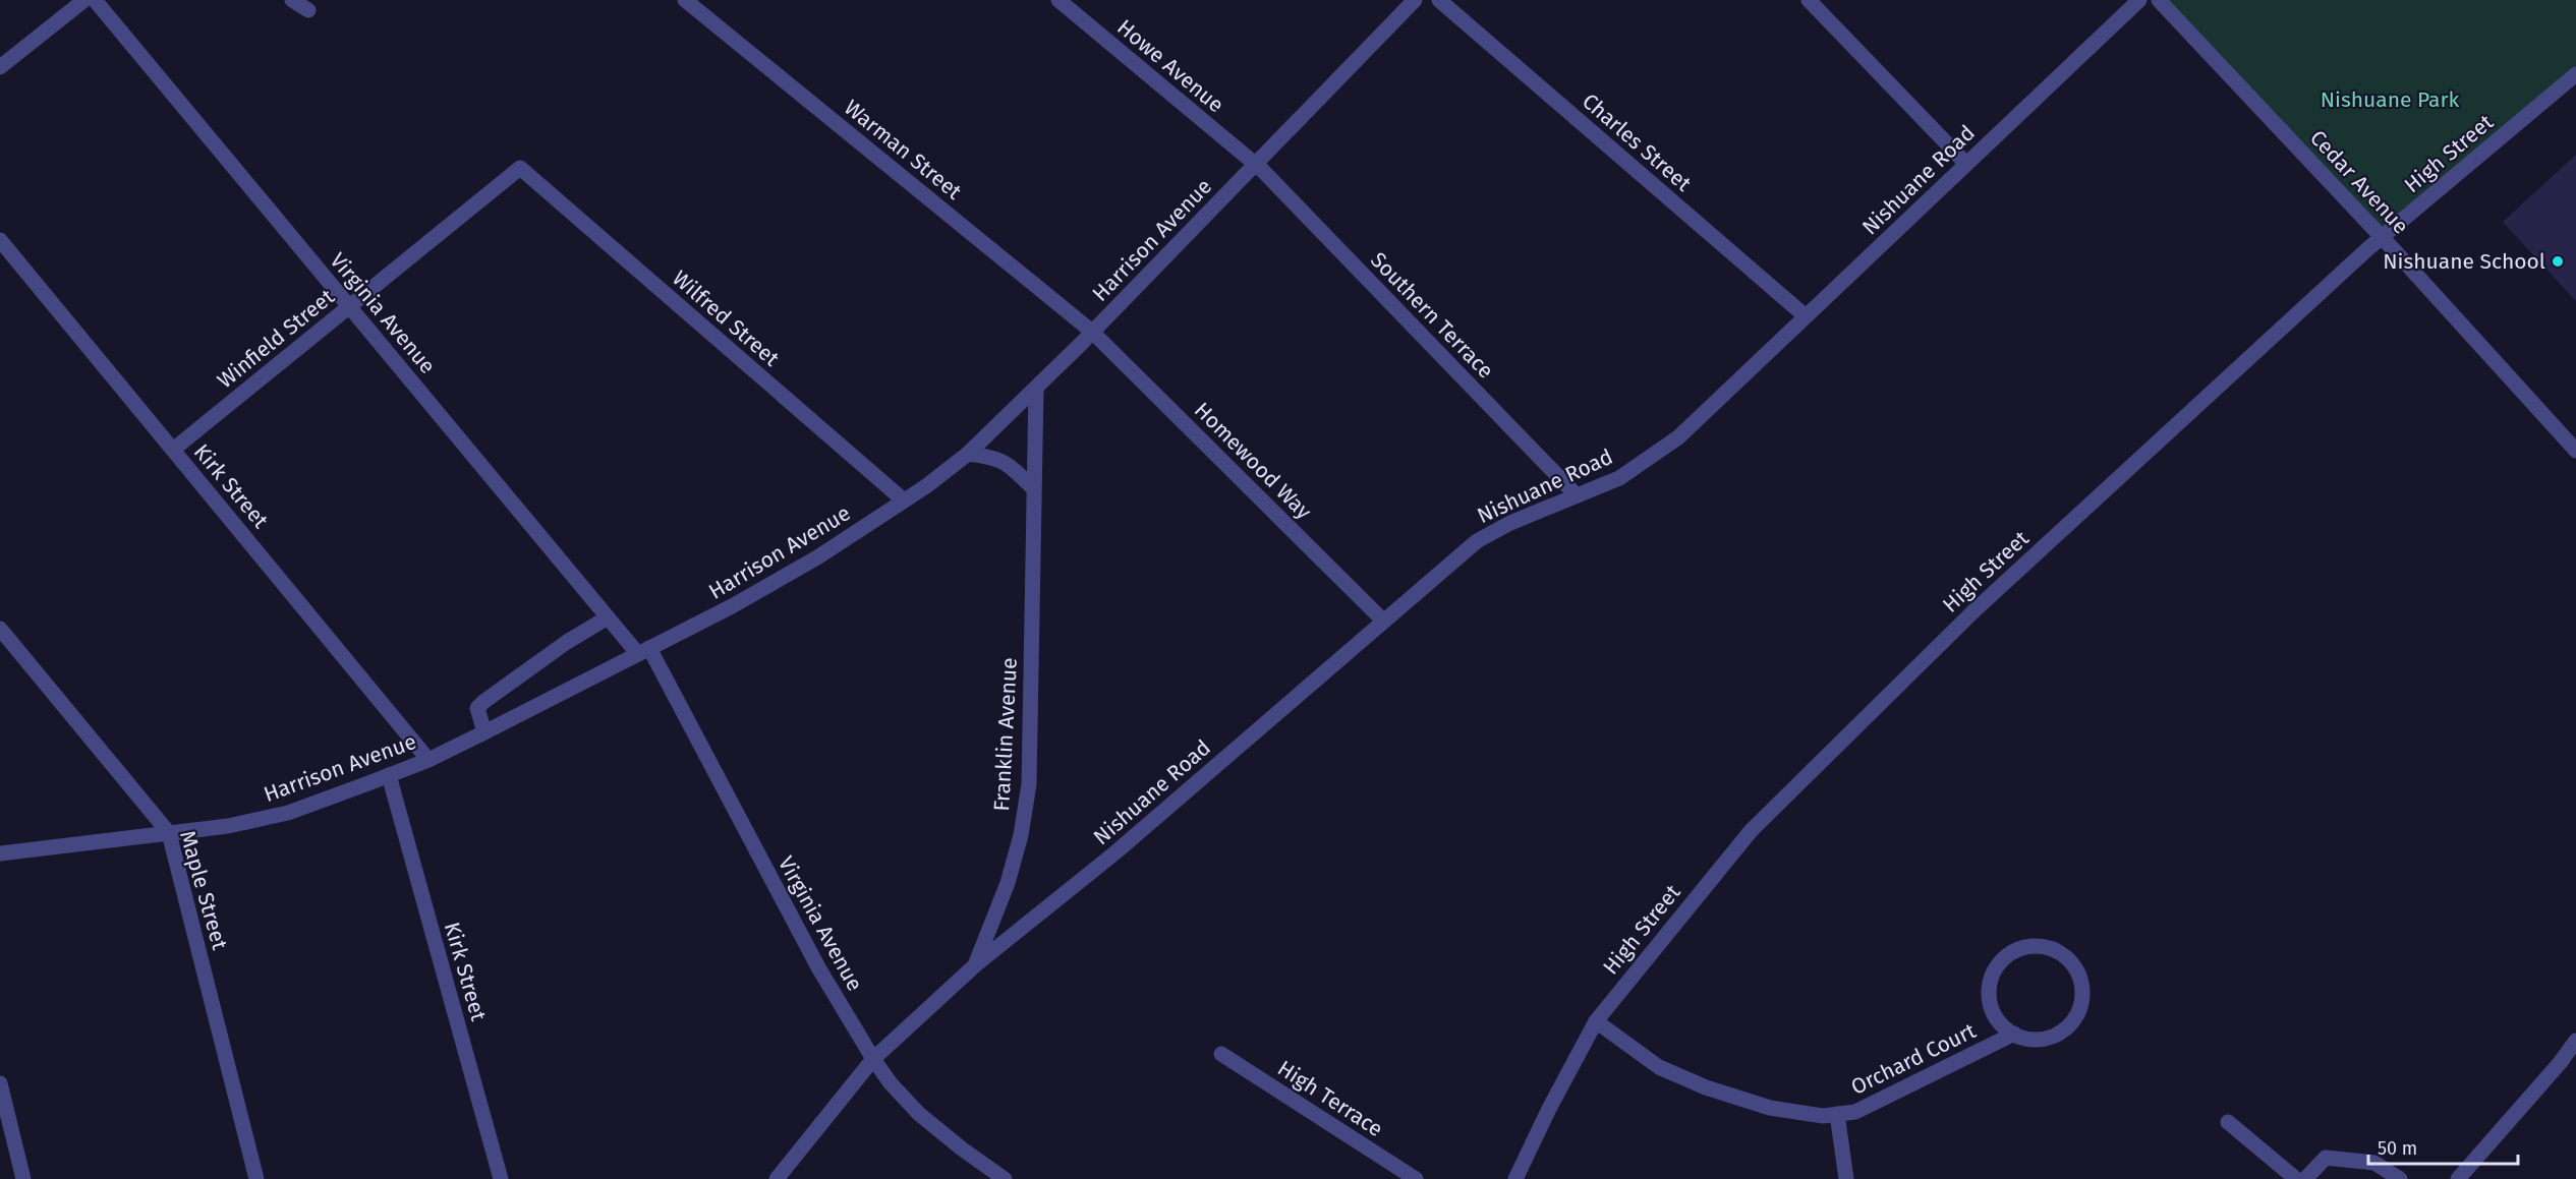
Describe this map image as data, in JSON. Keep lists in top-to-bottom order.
{
  "streets": {
    "street": [
      "Howe Avenue",
      "Charles Street",
      "Warman Street",
      "High Street",
      "Nishuane Road",
      "Cedar Avenue",
      "Harrison Avenue",
      "Virginia Avenue",
      "Southern Terrace",
      "Wilfred Street",
      "Winfield Street",
      "Homewood Way",
      "Kirk Street",
      "Franklin Avenue",
      "Maple Street",
      "Orchard Court",
      "High Terrace"
    ]
  },
  "crossings": [
    ["Howe Avenue", "Harrison Avenue"],
    ["Howe Avenue", "Southern Terrace"],
    ["Charles Street", "Nishuane Road"],
    ["Warman Street", "Harrison Avenue"],
    ["Warman Street", "Homewood Way"],
    ["High Street", "Cedar Avenue"],
    ["High Street", "Orchard Court"],
    ["Nishuane Road", "Southern Terrace"],
    ["Nishuane Road", "Homewood Way"],
    ["Nishuane Road", "Franklin Avenue"],
    ["Harrison Avenue", "Virginia Avenue"],
    ["Harrison Avenue", "Southern Terrace"],
    ["Harrison Avenue", "Wilfred Street"],
    ["Harrison Avenue", "Homewood Way"],
    ["Harrison Avenue", "Kirk Street"],
    ["Harrison Avenue", "Franklin Avenue"],
    ["Harrison Avenue", "Maple Street"],
    ["Virginia Avenue", "Winfield Street"],
    ["Virginia Avenue", "Franklin Avenue"],
    ["Wilfred Street", "Winfield Street"],
    ["Winfield Street", "Kirk Street"]
  ],
  "parks": ["Nishuane Park"],
  "places": ["Nishuane School"],
  "scale_bar": "50 m"
}
